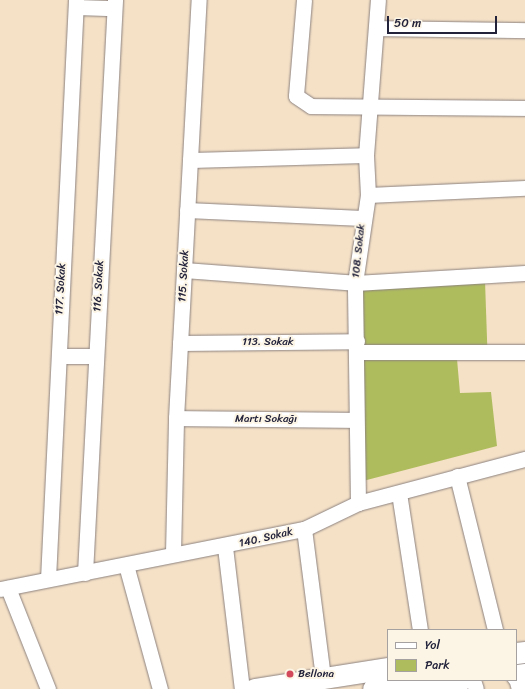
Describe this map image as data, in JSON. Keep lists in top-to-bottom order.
{
  "streets": {
    "street": [
      "108. Sokak",
      "115. Sokak",
      "116. Sokak",
      "117. Sokak",
      "113. Sokak",
      "Martı Sokağı",
      "140. Sokak"
    ]
  },
  "crossings": [
    ["108. Sokak", "113. Sokak"],
    ["108. Sokak", "Martı Sokağı"],
    ["108. Sokak", "140. Sokak"],
    ["115. Sokak", "113. Sokak"],
    ["115. Sokak", "Martı Sokağı"],
    ["115. Sokak", "140. Sokak"],
    ["116. Sokak", "140. Sokak"],
    ["117. Sokak", "140. Sokak"]
  ],
  "places": ["Bellona"],
  "legend": ["Yol", "Park"],
  "scale_bar": "50 m"
}
